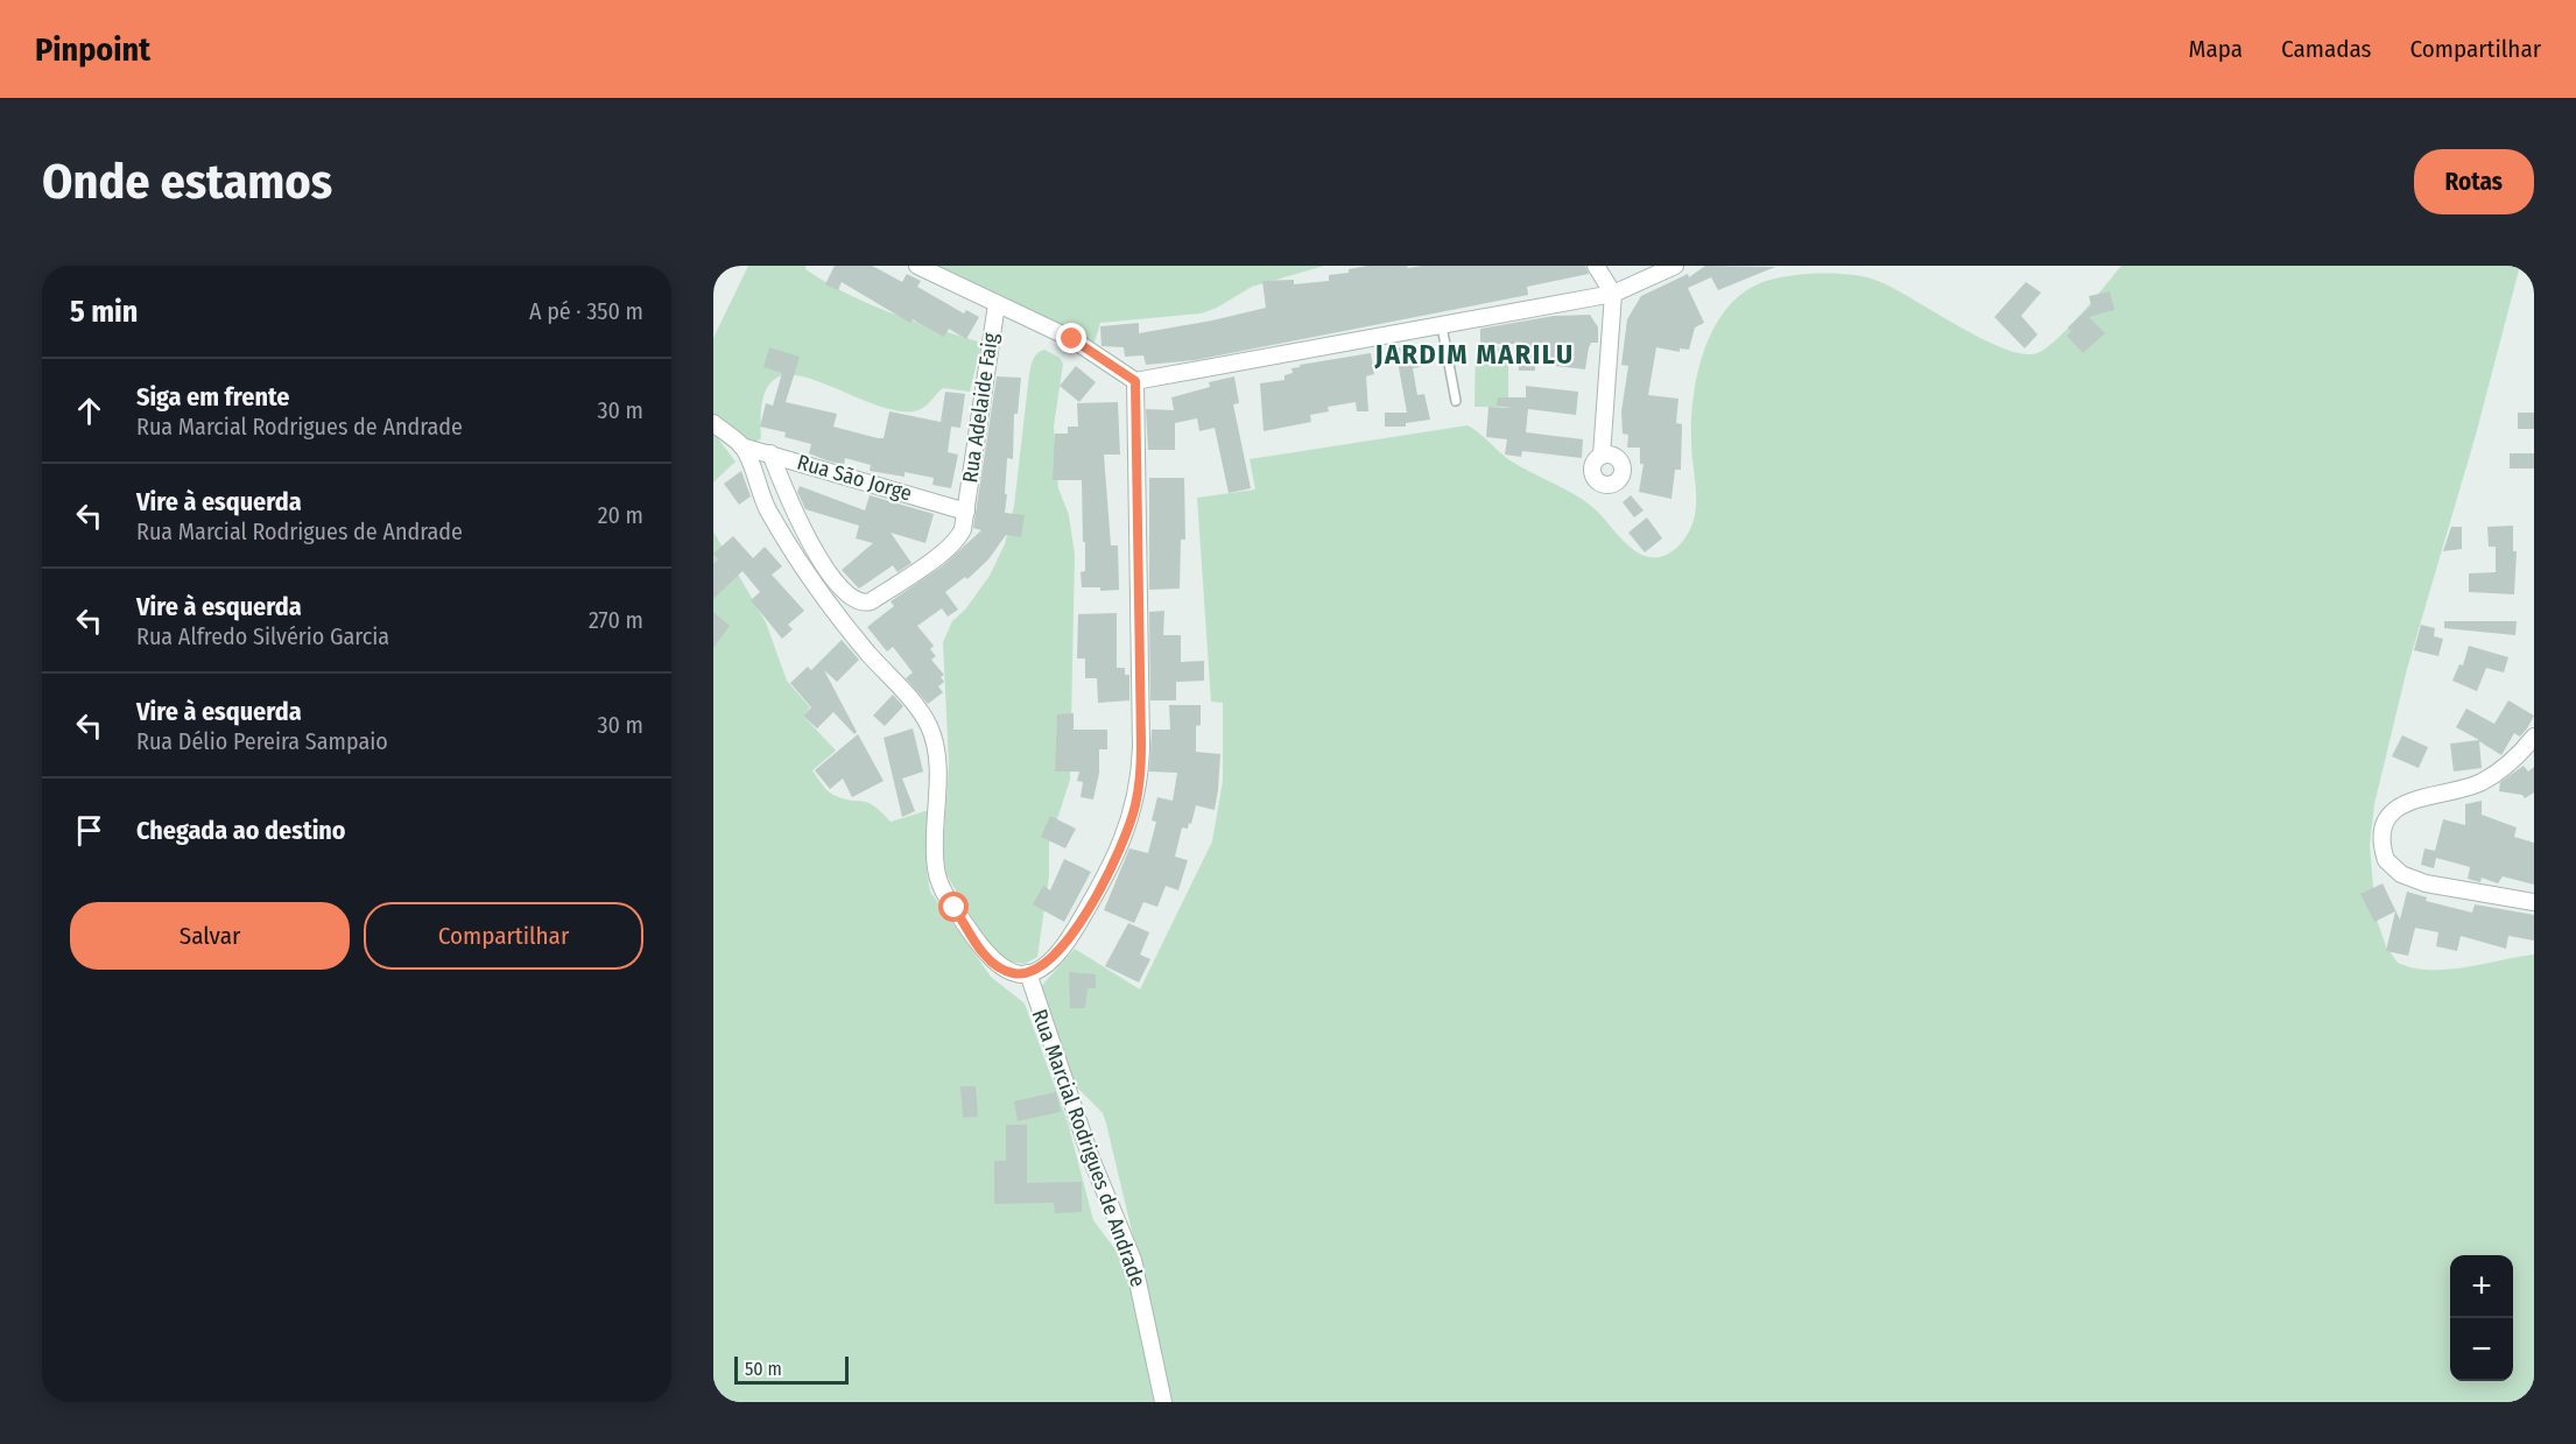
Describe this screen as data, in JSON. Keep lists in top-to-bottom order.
{
  "streets": {
    "street": ["Rua Adelaide Faig", "Rua São Jorge", "Rua Marcial Rodrigues de Andrade"]
  },
  "crossings": [
    ["Rua Adelaide Faig", "Rua São Jorge"]
  ],
  "districts": ["JARDIM MARILU"],
  "scale_bar": "50 m",
  "page": {
    "header": "Pinpoint",
    "nav": ["Mapa", "Camadas", "Compartilhar"],
    "buttons": [
      "Rotas",
      ["Salvar", "Compartilhar"]
    ],
    "title": "Onde estamos",
    "heading": ["5 min", "A pé · 350 m"],
    "list": [
      ["Siga em frente", "Rua Marcial Rodrigues de Andrade", "30 m"],
      ["Vire à esquerda", "Rua Marcial Rodrigues de Andrade", "20 m"],
      ["Vire à esquerda", "Rua Alfredo Silvério Garcia", "270 m"],
      ["Vire à esquerda", "Rua Délio Pereira Sampaio", "30 m"],
      "Chegada ao destino"
    ],
    "map_buttons": ["+", "−"],
    "scale": "50 m"
  }
}
